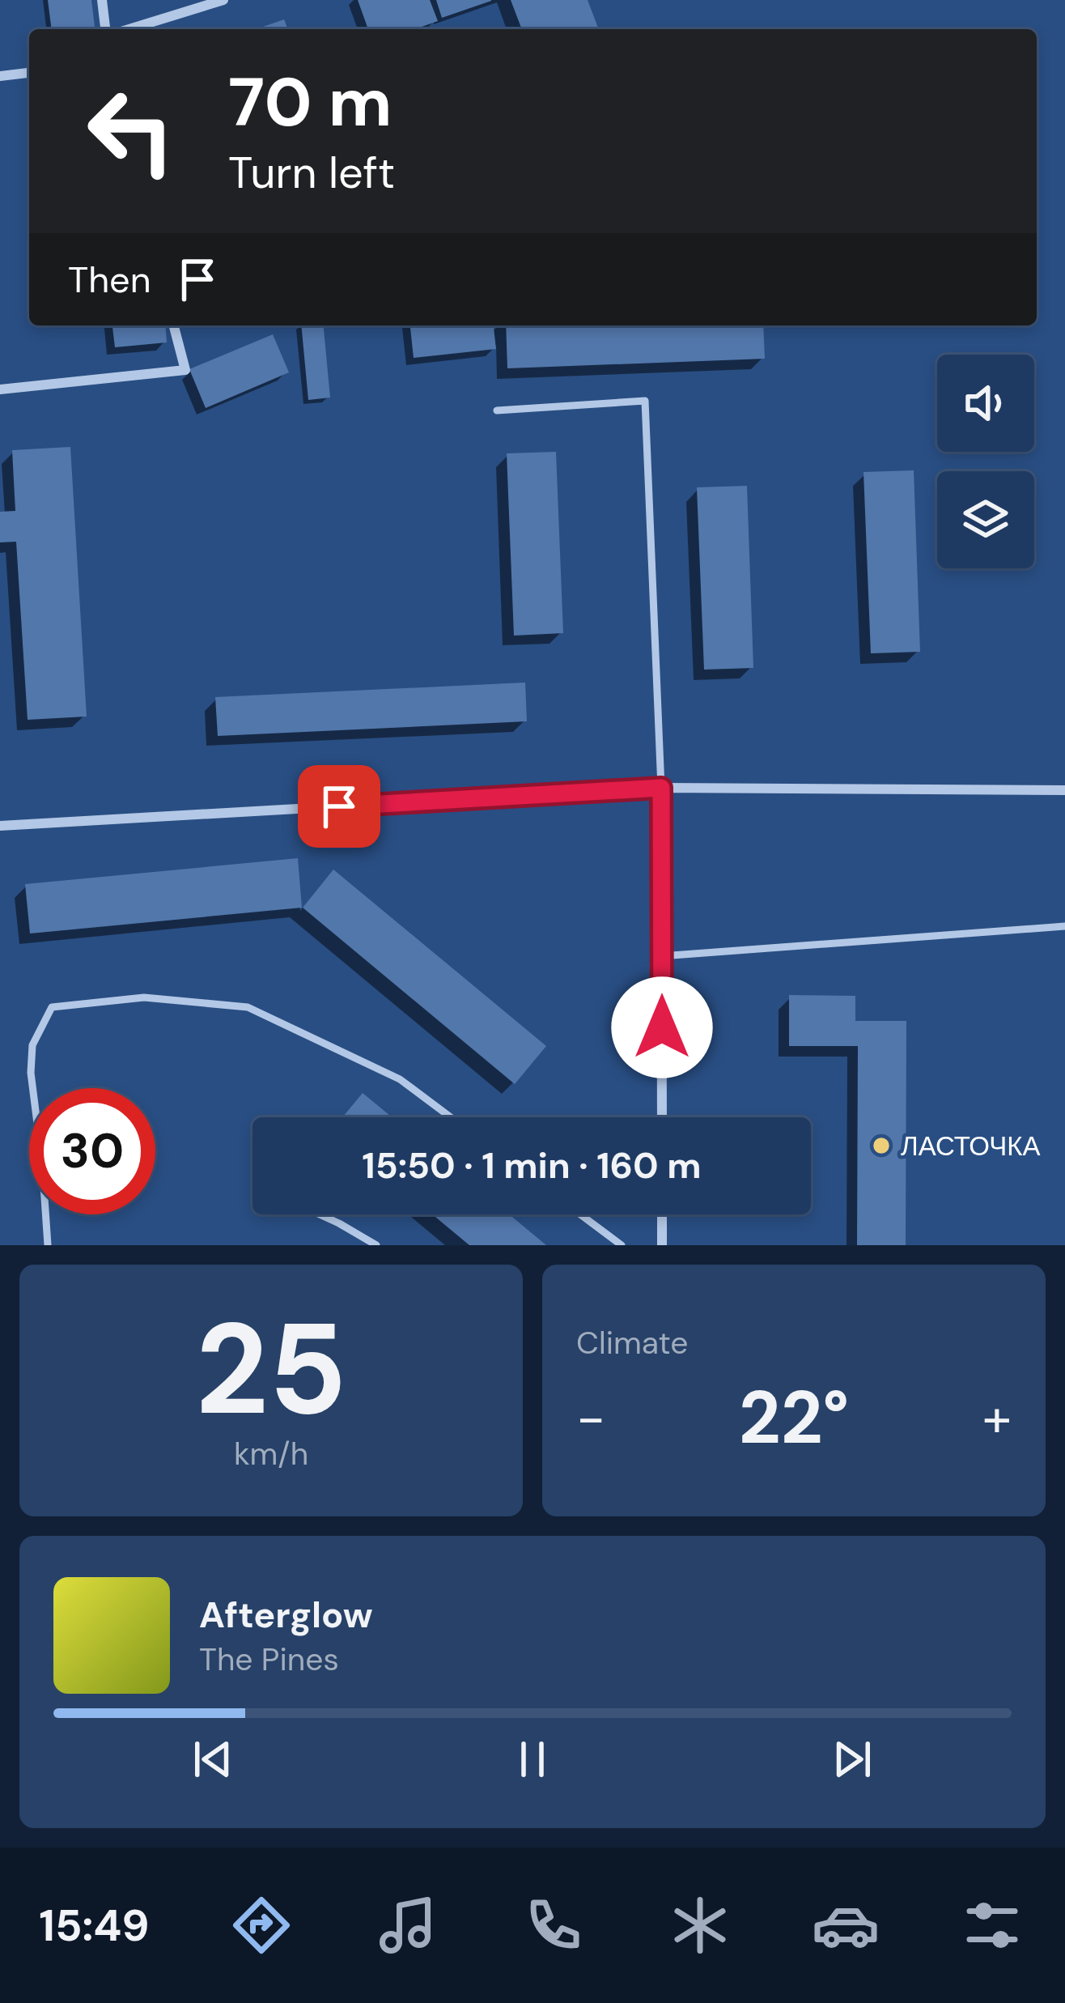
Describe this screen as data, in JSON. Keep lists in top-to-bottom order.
{
  "places": ["ЛАСТОЧКА"],
  "page": {
    "turn": ["70 m", "Turn left"],
    "then": "Then",
    "limit": "30",
    "trip": "15:50 · 1 min · 160 m",
    "tile": [
      ["25", "km/h"],
      "Climate"
    ],
    "heat": ["−", "22°", "+"],
    "song": ["Afterglow", "The Pines"],
    "tabs": "15:49"
  }
}
